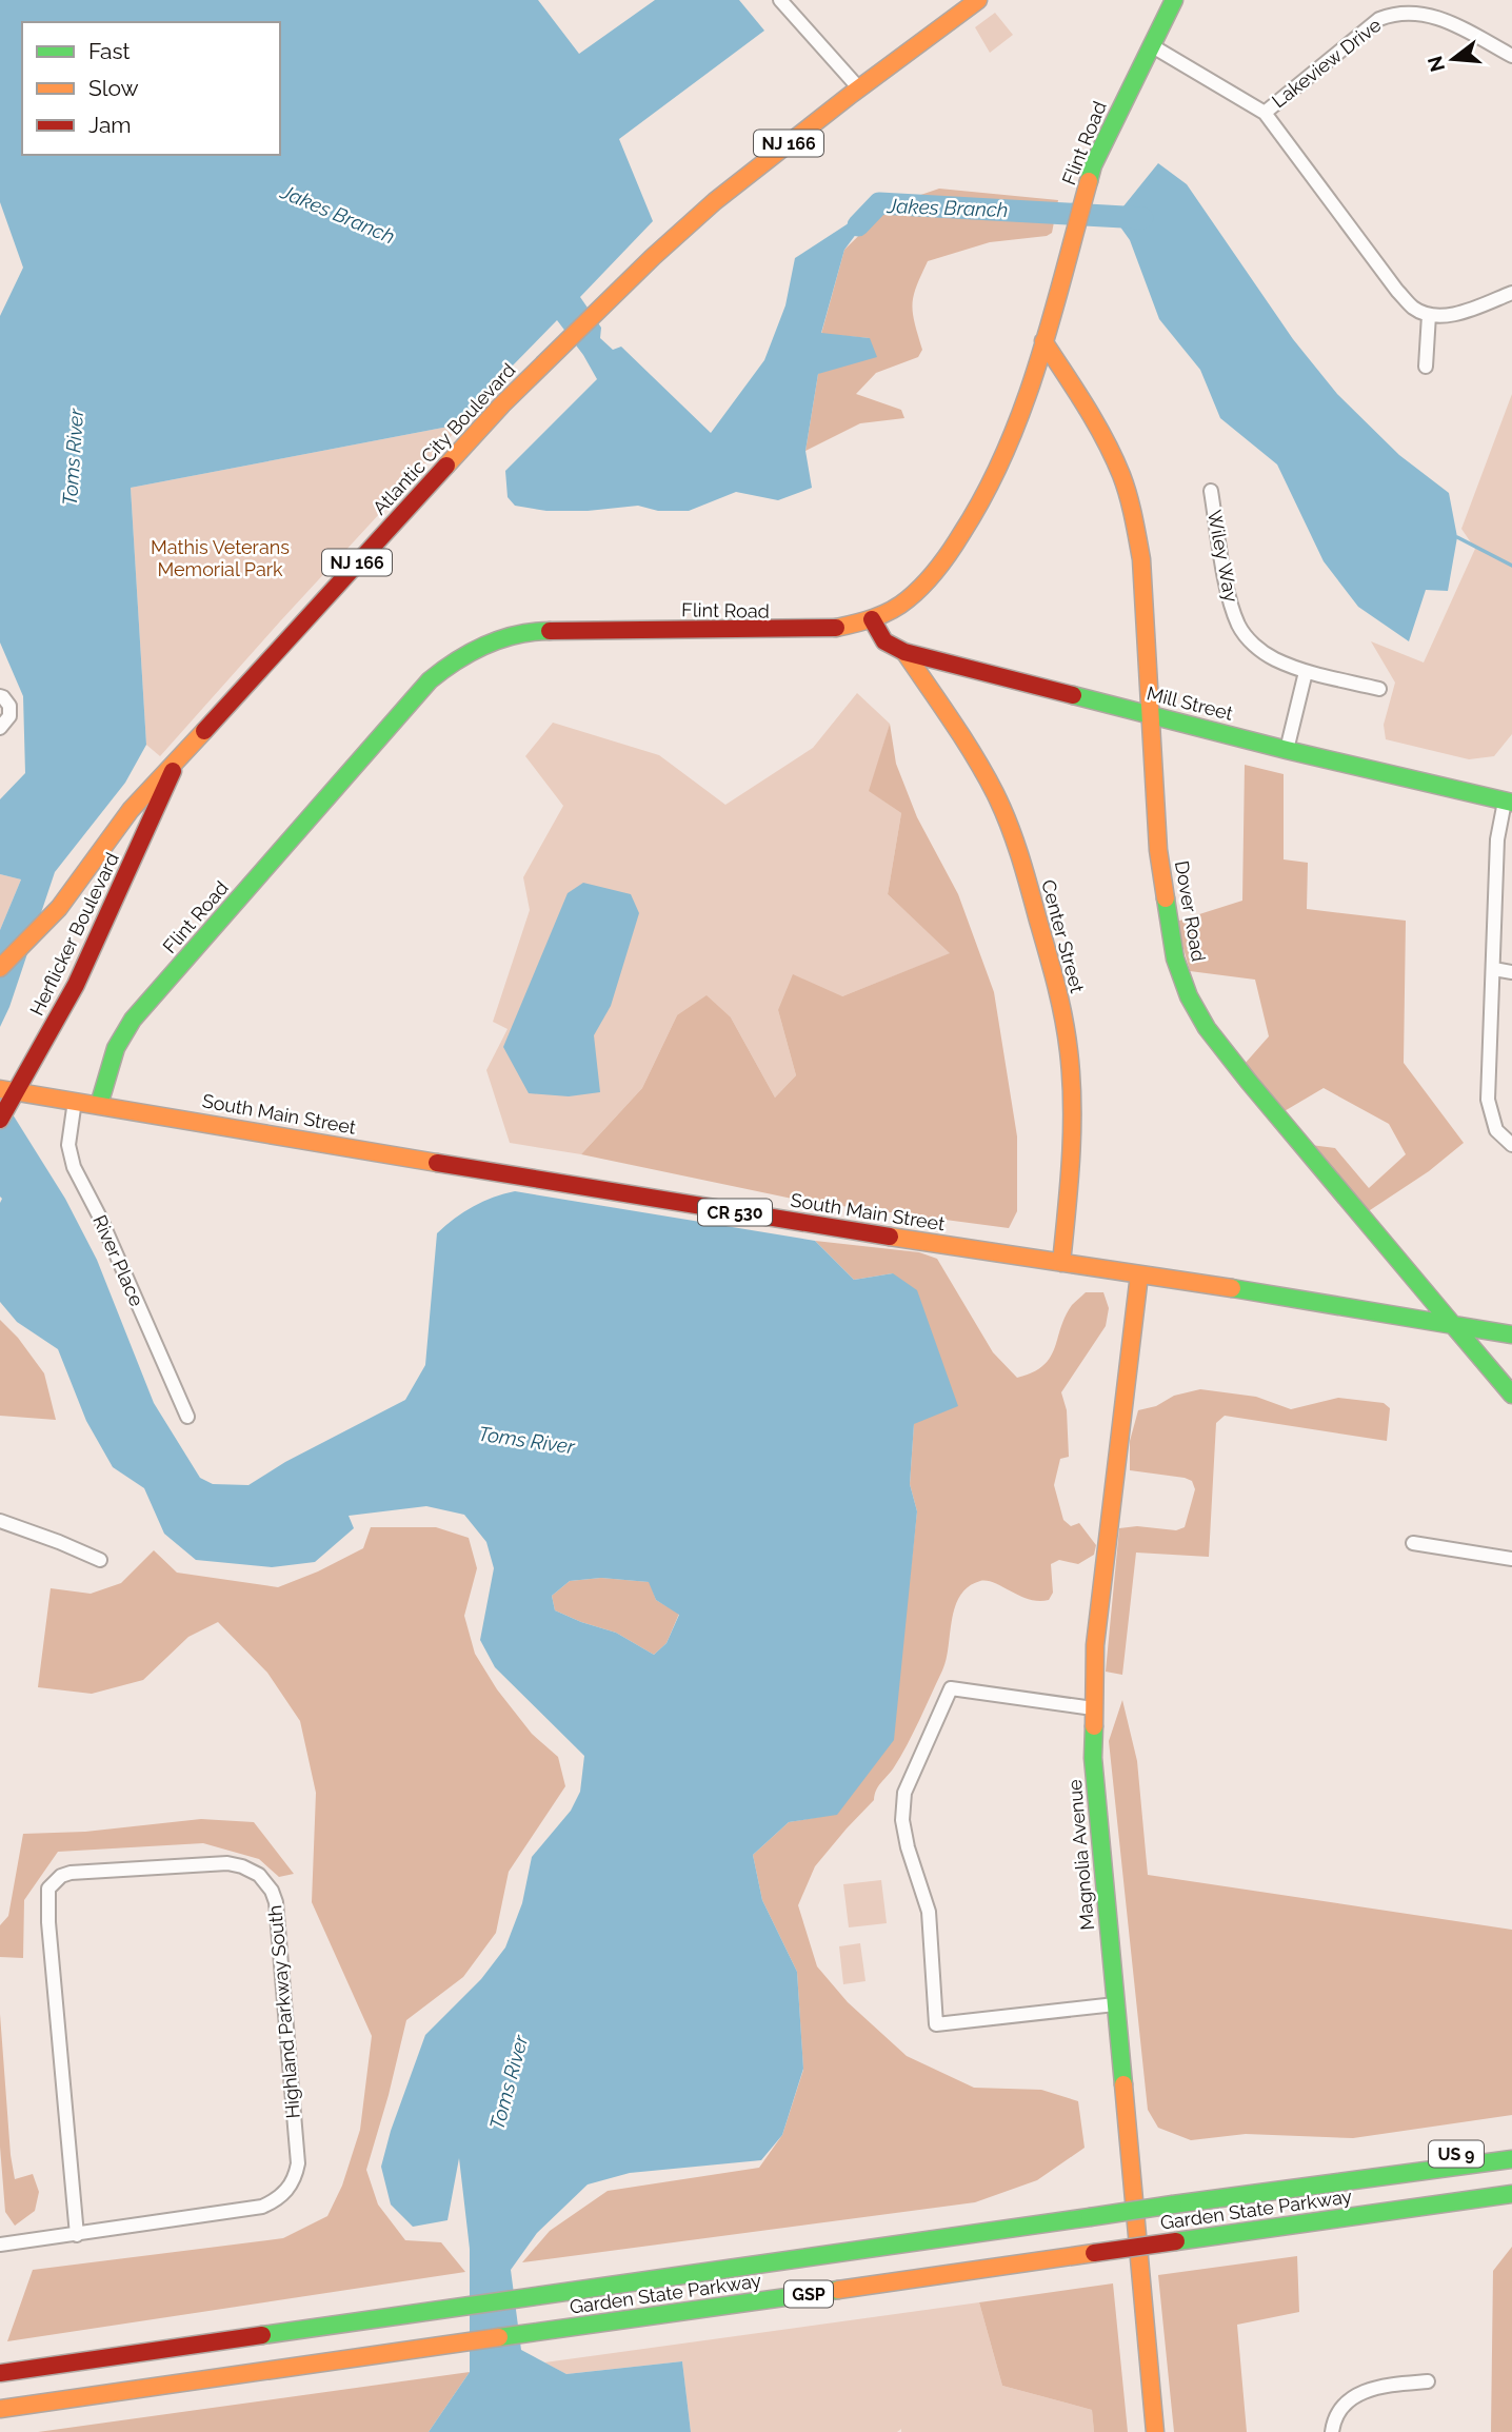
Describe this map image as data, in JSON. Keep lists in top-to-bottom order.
{
  "streets": {
    "main road": [
      "NJ 166",
      "Flint Road",
      "Atlantic City Boulevard",
      "Mill Street",
      "Dover Road",
      "Herflicker Boulevard",
      "Center Street",
      "South Main Street",
      "CR 530",
      "Magnolia Avenue",
      "US 9",
      "Garden State Parkway",
      "GSP"
    ],
    "street": [
      "Lakeview Drive",
      "Wiley Way",
      "River Place",
      "Highland Parkway South"
    ]
  },
  "crossings": [
    ["Lakeview Drive", "Flint Road"],
    ["Flint Road", "Mill Street"],
    ["Flint Road", "Dover Road"],
    ["Flint Road", "South Main Street"],
    ["Atlantic City Boulevard", "Herflicker Boulevard"],
    ["Mill Street", "Dover Road"],
    ["Mill Street", "Center Street"],
    ["Dover Road", "South Main Street"],
    ["Herflicker Boulevard", "South Main Street"],
    ["Center Street", "South Main Street"],
    ["South Main Street", "River Place"],
    ["South Main Street", "Magnolia Avenue"],
    ["US 9", "Garden State Parkway"]
  ],
  "water": ["Jakes Branch", "Toms River"],
  "parks": ["Mathis Veterans Memorial Park"],
  "legend": ["Fast", "Slow", "Jam"],
  "north": "left"
}
